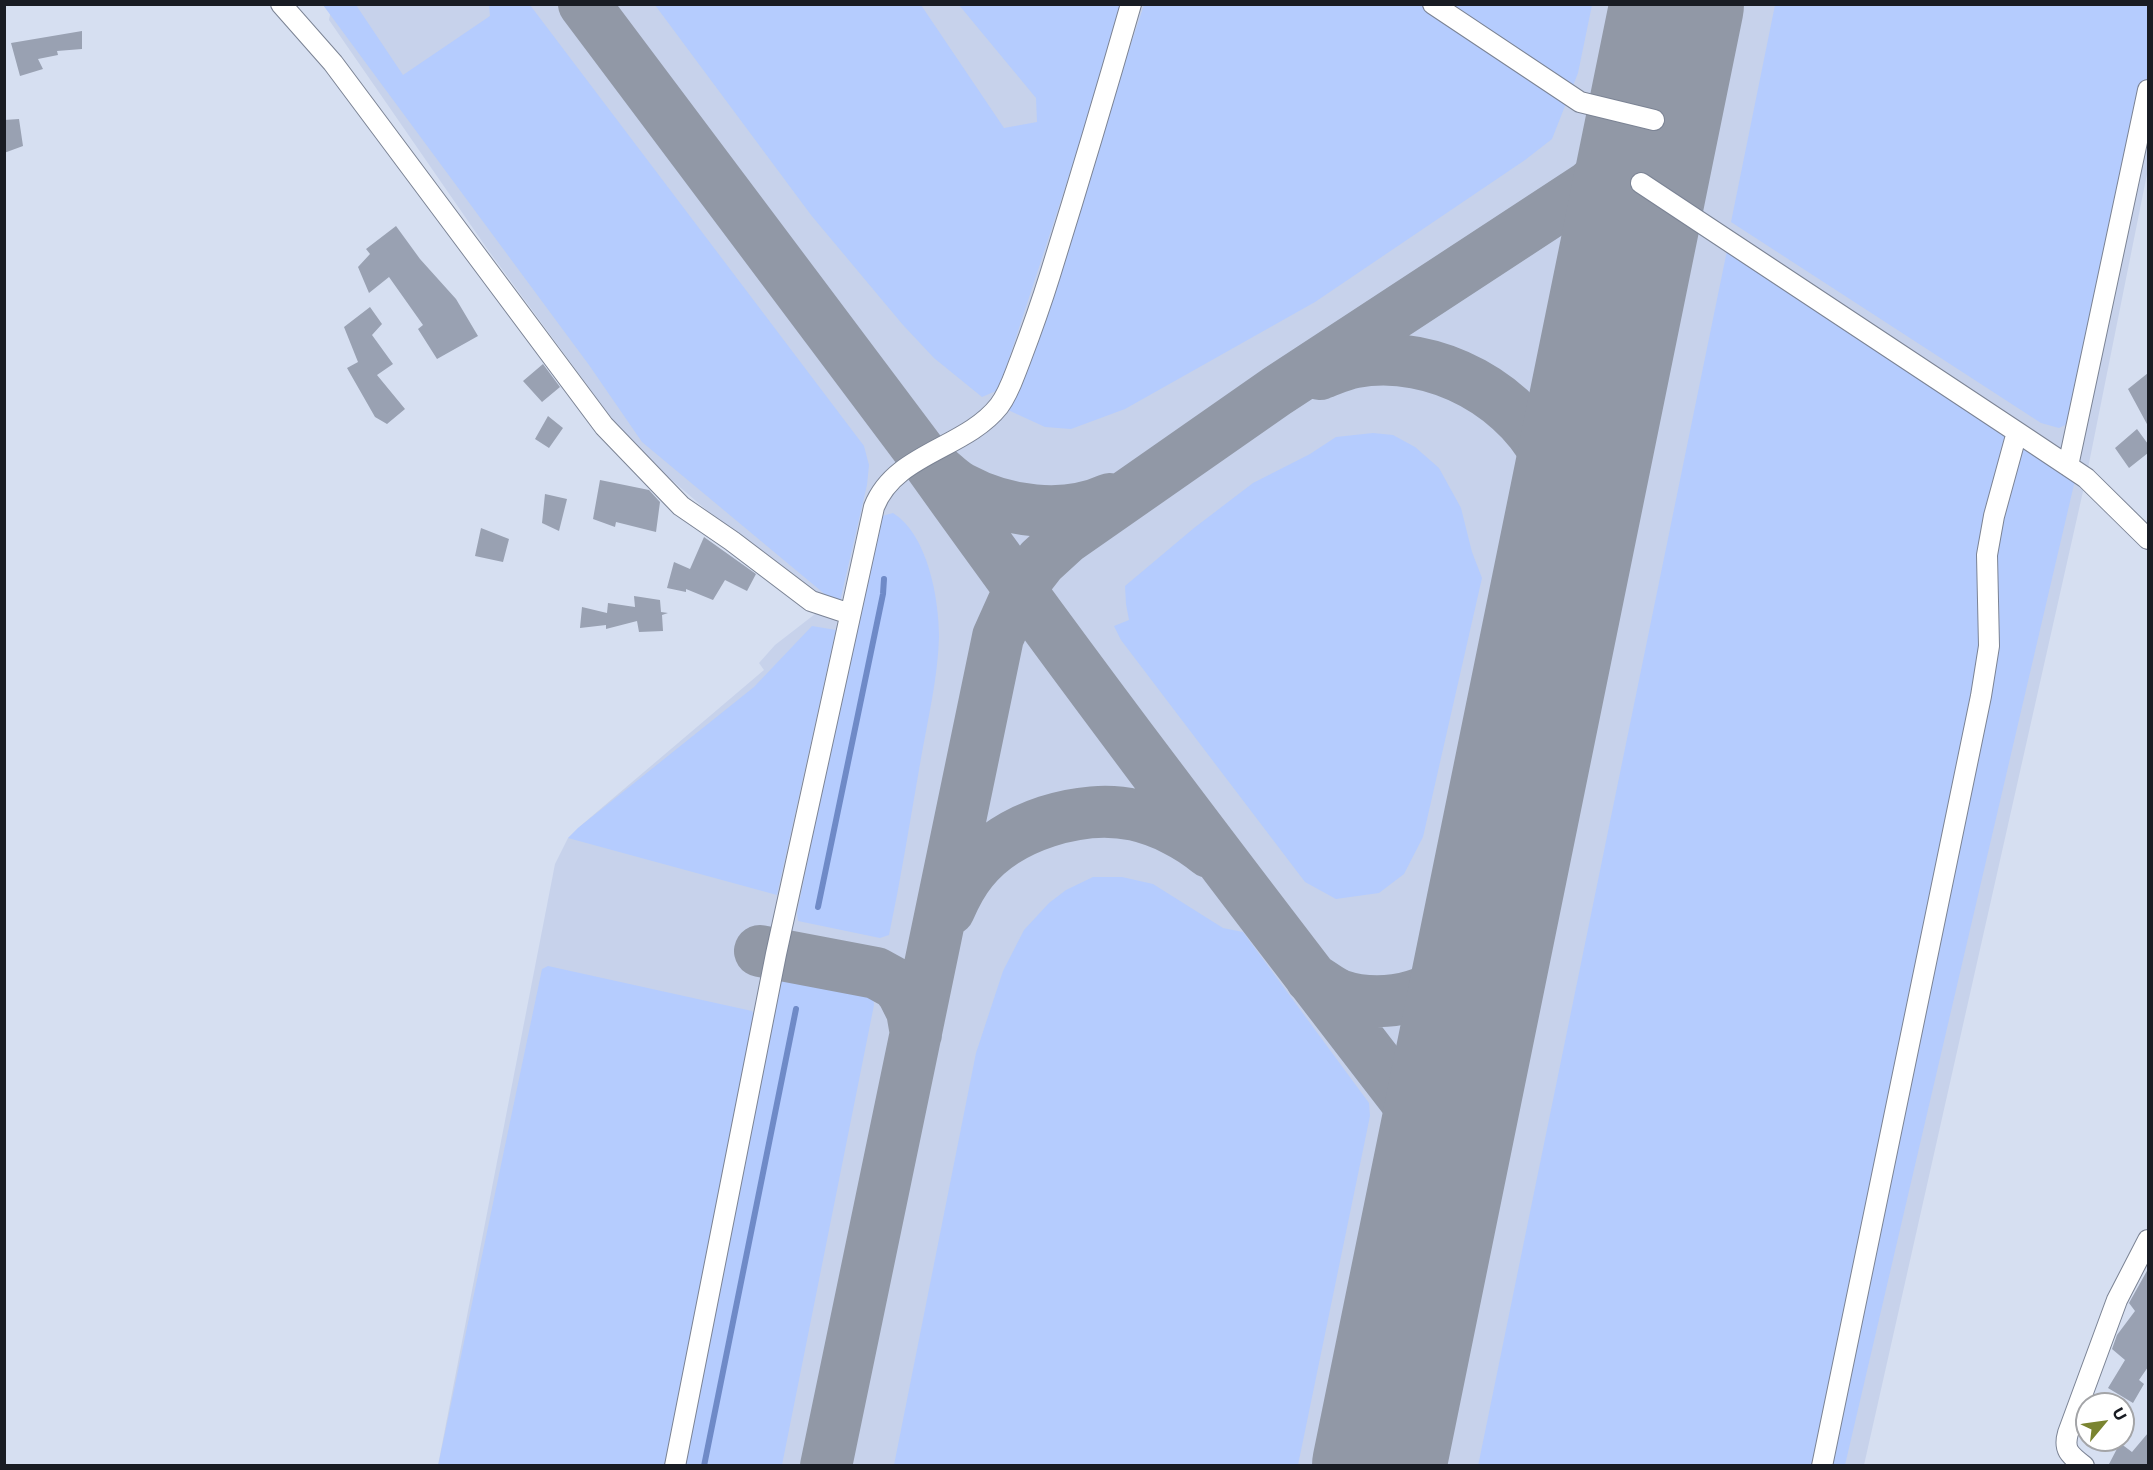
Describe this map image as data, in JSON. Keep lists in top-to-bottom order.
{
  "north": "top right"
}
